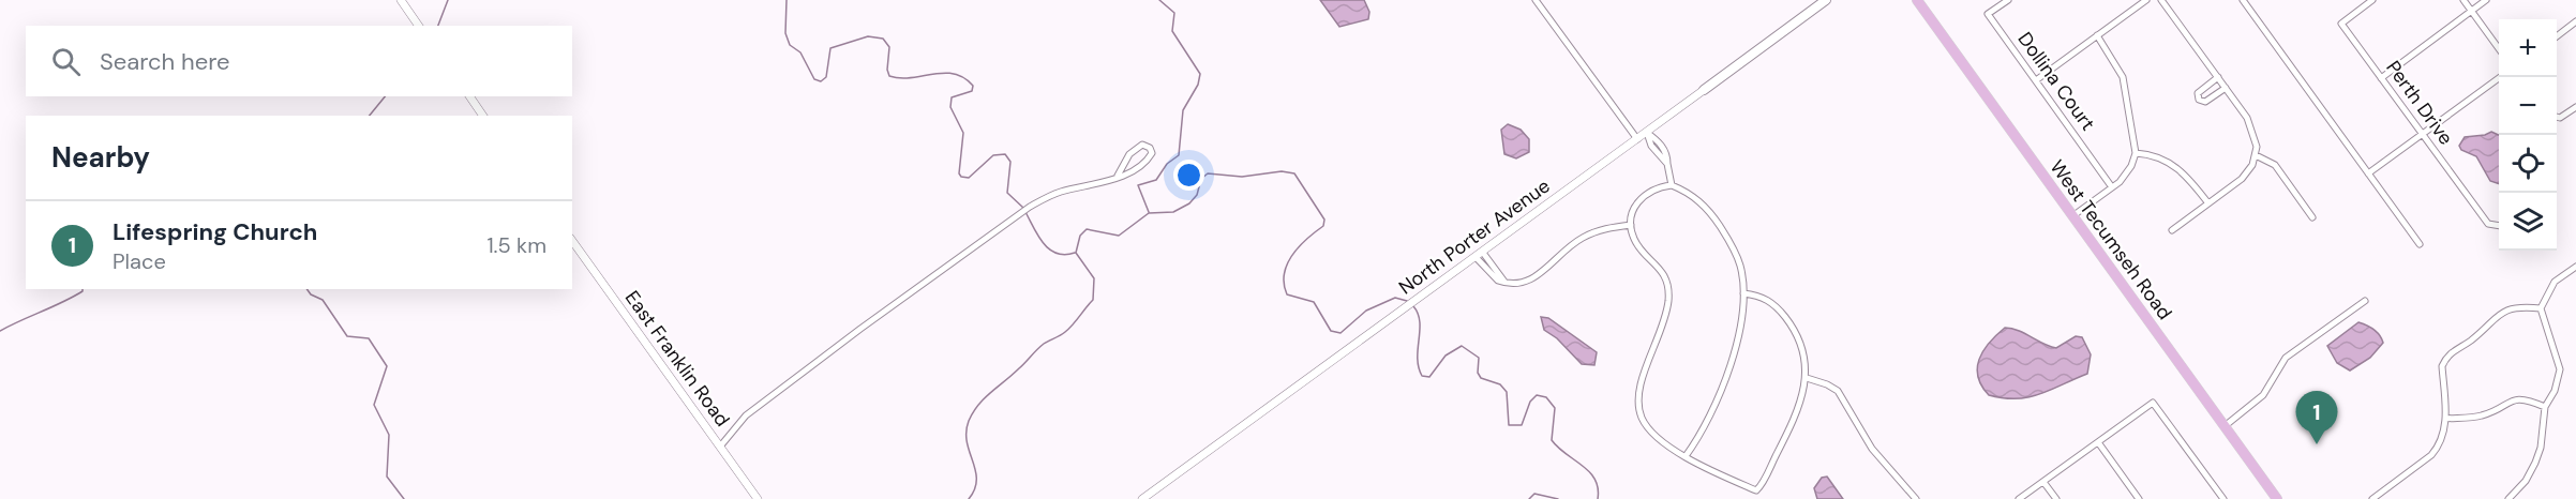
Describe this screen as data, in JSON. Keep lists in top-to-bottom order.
{
  "streets": {
    "main road": ["North Porter Avenue", "West Tecumseh Road"],
    "street": ["Dollina Court", "Perth Drive", "East Franklin Road"]
  },
  "page": {
    "map_buttons": ["+", "−"],
    "search": "Search here",
    "heading": "Nearby",
    "list": [
      {
        "mark": "1",
        "name": "Lifespring Church",
        "note": "Place",
        "value": "1.5 km"
      }
    ],
    "pins": "1"
  }
}
